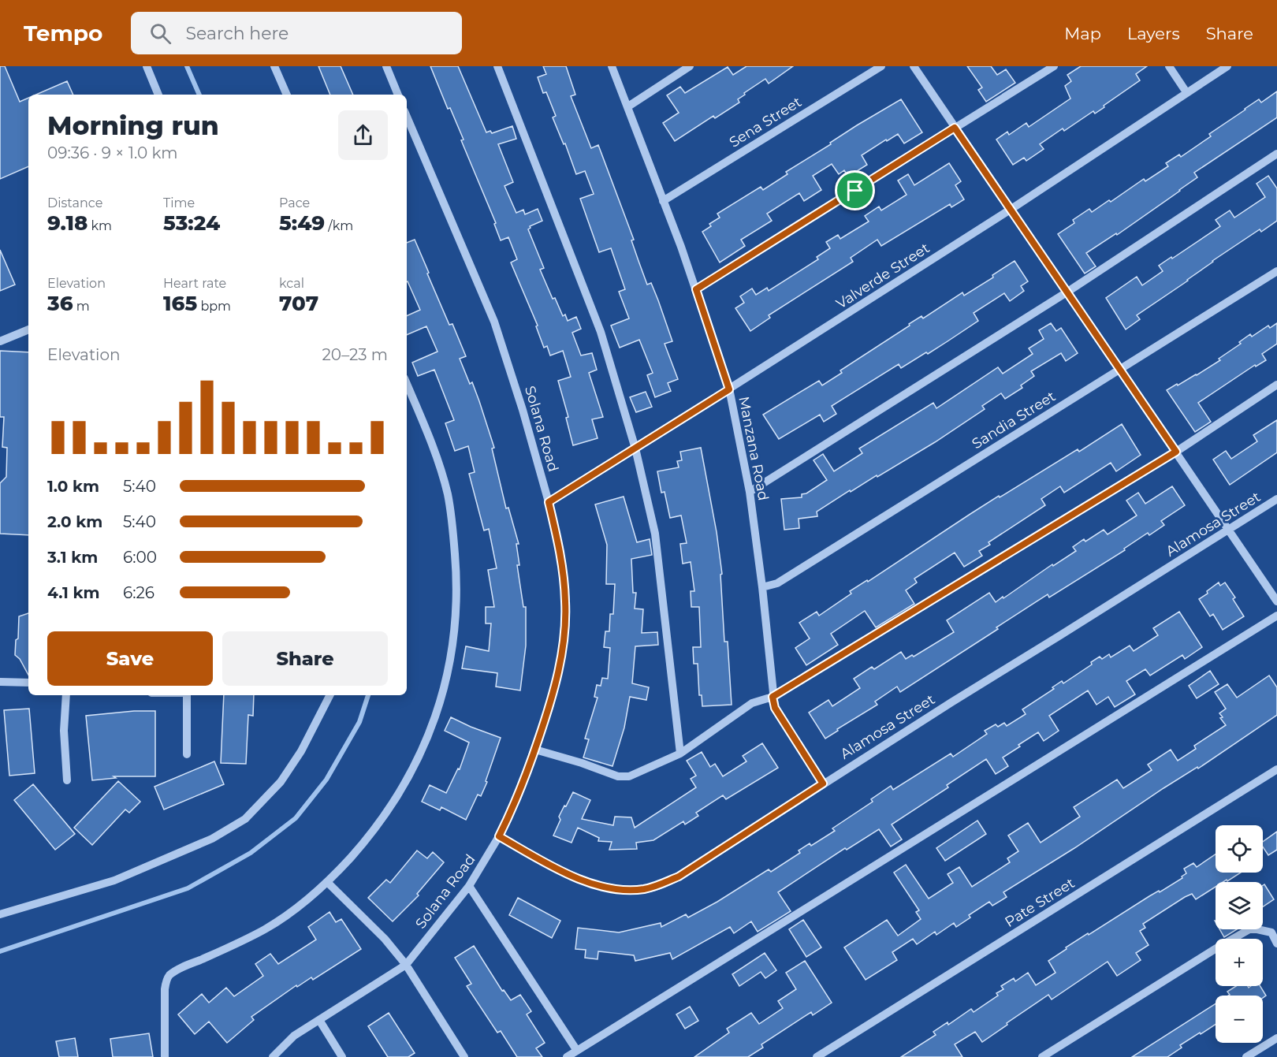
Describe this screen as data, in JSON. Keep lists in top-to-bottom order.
{
  "streets": {
    "street": [
      "Sena Street",
      "Valverde Street",
      "Sandia Street",
      "Solana Road",
      "Manzana Road",
      "Alamosa Street",
      "Pate Street"
    ]
  },
  "crossings": [
    ["Sena Street", "Manzana Road"],
    ["Valverde Street", "Solana Road"],
    ["Valverde Street", "Manzana Road"],
    ["Sandia Street", "Manzana Road"],
    ["Solana Road", "Alamosa Street"],
    ["Manzana Road", "Alamosa Street"]
  ],
  "page": {
    "header": "Tempo",
    "search": "Search here",
    "nav": ["Map", "Layers", "Share"],
    "heading": ["Morning run", "09:36 · 9 × 1.0 km"],
    "stats": [
      ["Distance", "9.18 km"],
      ["Time", "53:24"],
      ["Pace", "5:49 /km"],
      ["Elevation", "36 m"],
      ["Heart rate", "165 bpm"],
      ["kcal", "707"]
    ],
    "chart": ["Elevation", "20–23 m"],
    "list": [
      {
        "name": "1.0 km",
        "note": "5:40"
      },
      {
        "name": "2.0 km",
        "note": "5:40"
      },
      {
        "name": "3.1 km",
        "note": "6:00"
      },
      {
        "name": "4.1 km",
        "note": "6:26"
      }
    ],
    "buttons": ["Save", "Share"],
    "map_buttons": ["+", "−"]
  }
}
